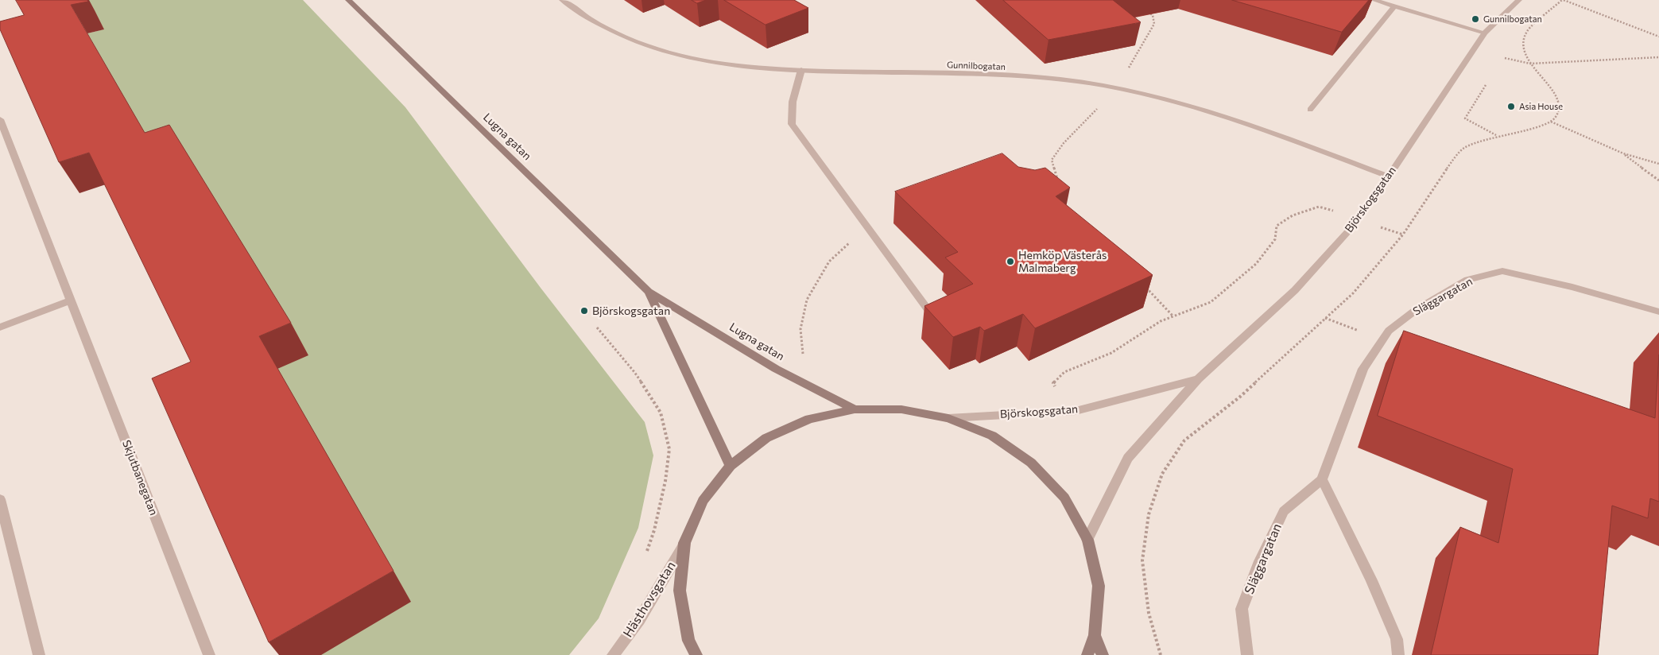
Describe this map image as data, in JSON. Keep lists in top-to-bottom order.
{
  "streets": {
    "main road": ["Lugna gatan"],
    "street": [
      "Gunnilbogatan",
      "Björskogsgatan",
      "Släggargatan",
      "Skjutbanegatan",
      "Hästhovsgatan"
    ]
  },
  "crossings": [
    ["Gunnilbogatan", "Björskogsgatan"]
  ],
  "places": [
    "Gunnilbogatan",
    "Asia House",
    "Hemköp Västerås Malmaberg",
    "Björskogsgatan"
  ]
}
